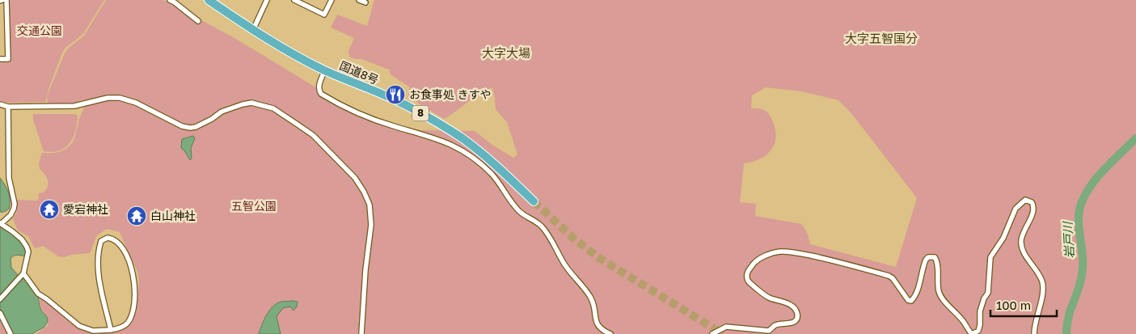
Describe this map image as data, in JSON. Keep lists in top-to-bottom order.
{
  "streets": {
    "highway": ["国道8号", "8"]
  },
  "districts": ["大字五智国分", "大字大場"],
  "water": ["岩戸川"],
  "parks": ["交通公園", "五智公園"],
  "places": {
    "restaurant": ["お食事処 きすや"],
    "temple": ["愛宕神社", "白山神社"]
  },
  "scale_bar": "100 m"
}
